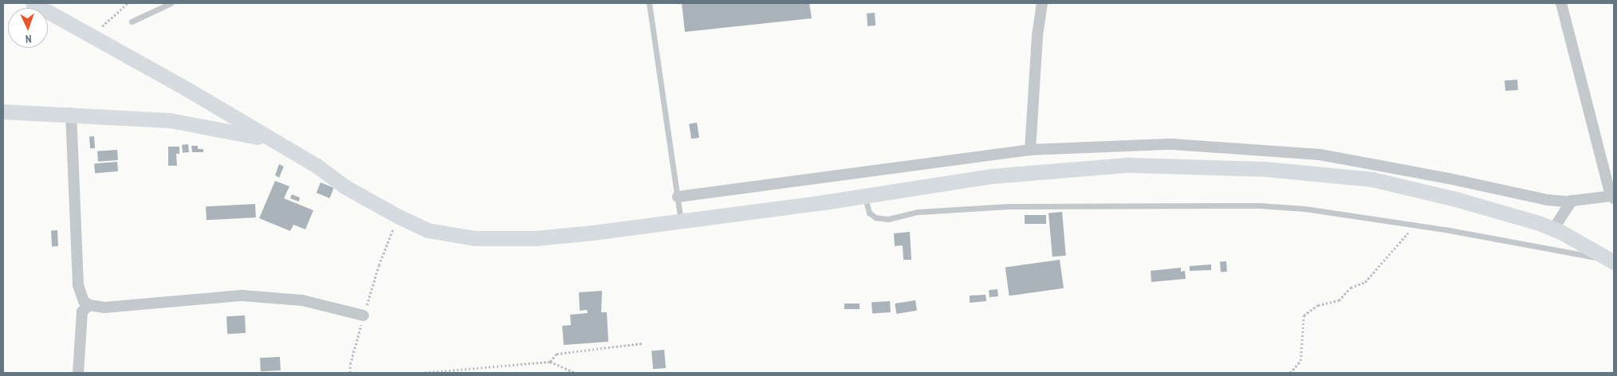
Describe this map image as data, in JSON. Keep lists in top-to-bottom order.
{
  "north": "bottom"
}
